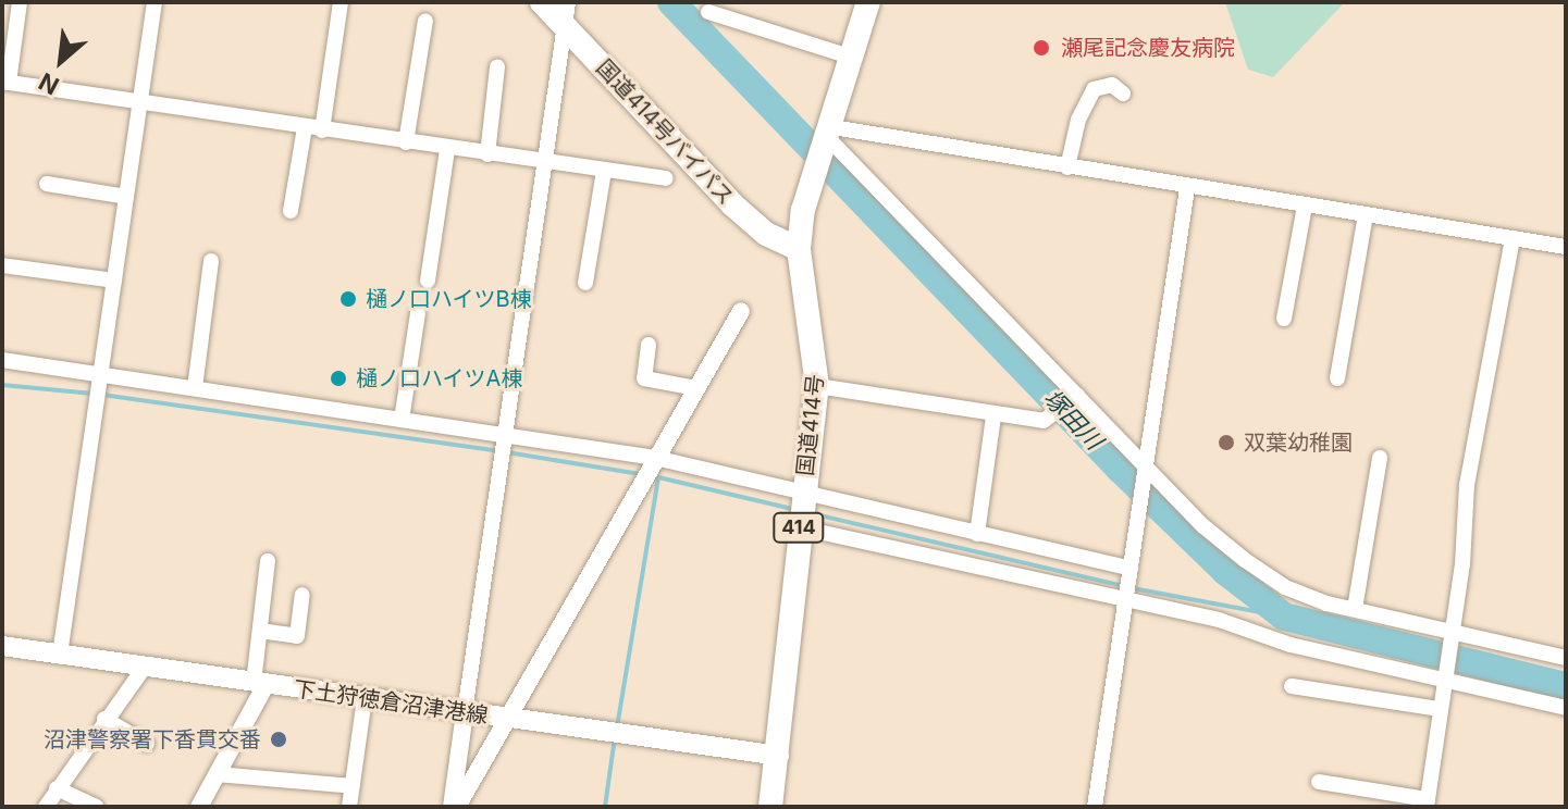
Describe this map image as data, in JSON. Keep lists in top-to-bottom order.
{
  "streets": {
    "highway": ["国道414号バイパス", "国道414号", "414"],
    "main road": ["下土狩徳倉沼津港線"]
  },
  "crossings": [
    ["国道414号バイパス", "国道414号"],
    ["国道414号", "下土狩徳倉沼津港線"]
  ],
  "water": ["塚田川"],
  "places": [
    "瀬尾記念慶友病院",
    "樋ノ口ハイツB棟",
    "樋ノ口ハイツA棟",
    "双葉幼稚園",
    "沼津警察署下香貫交番"
  ],
  "north": "bottom left"
}
